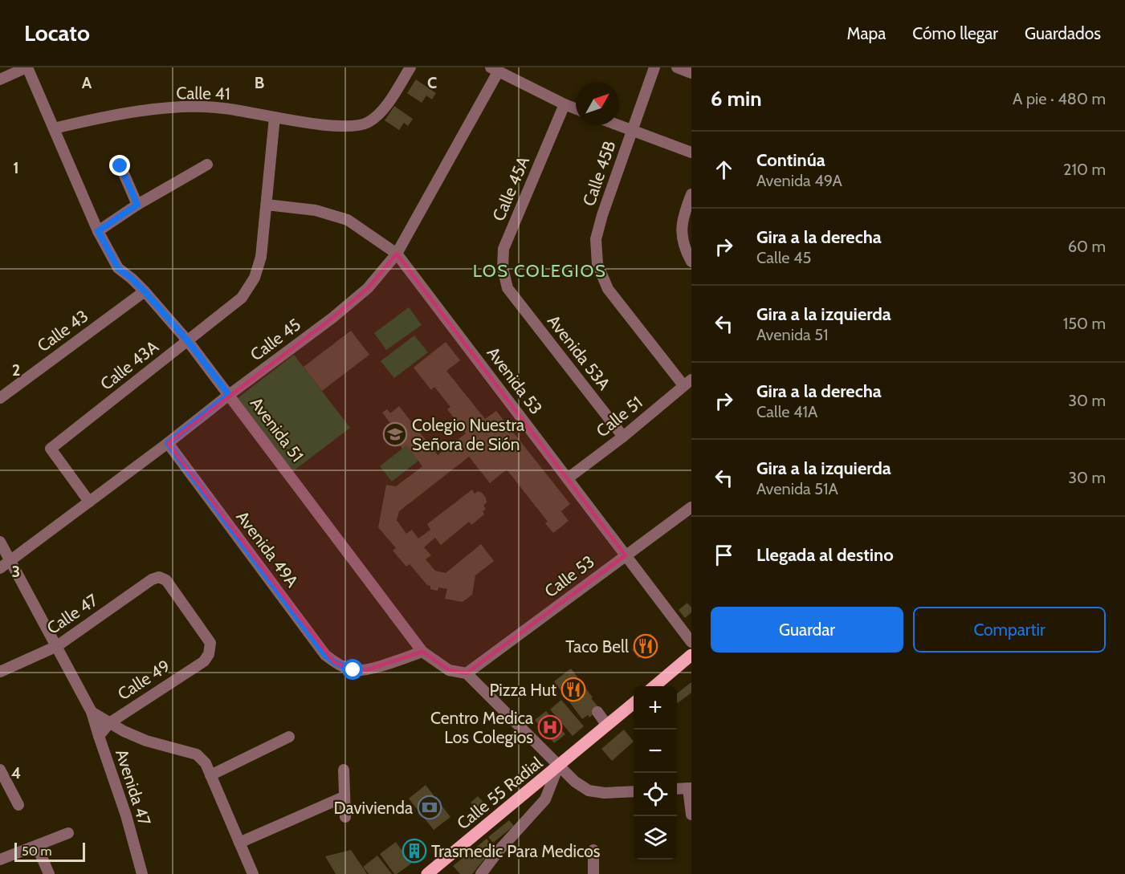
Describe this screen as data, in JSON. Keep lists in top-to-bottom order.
{
  "streets": {
    "main road": ["Calle 55 Radial"],
    "street": [
      "Calle 41",
      "Calle 45B",
      "Calle 45A",
      "Calle 43",
      "Calle 45",
      "Avenida 53A",
      "Calle 43A",
      "Avenida 53",
      "Calle 51",
      "Avenida 51",
      "Avenida 49A",
      "Calle 53",
      "Calle 47",
      "Calle 49",
      "Avenida 47"
    ]
  },
  "crossings": [
    ["Calle 41", "Calle 43A"],
    ["Calle 41", "Avenida 51"],
    ["Calle 45B", "Calle 51"],
    ["Calle 45A", "Avenida 53A"],
    ["Calle 43", "Avenida 51"],
    ["Calle 45", "Calle 43A"],
    ["Calle 45", "Avenida 53"],
    ["Calle 45", "Avenida 51"],
    ["Calle 45", "Avenida 49A"],
    ["Calle 45", "Avenida 47"],
    ["Avenida 53A", "Calle 51"],
    ["Calle 43A", "Avenida 53"],
    ["Calle 43A", "Avenida 51"],
    ["Avenida 53", "Calle 51"],
    ["Avenida 53", "Calle 53"],
    ["Avenida 51", "Avenida 49A"],
    ["Avenida 51", "Calle 53"],
    ["Avenida 51", "Calle 55 Radial"],
    ["Calle 47", "Calle 49"],
    ["Calle 47", "Avenida 47"],
    ["Calle 49", "Avenida 47"]
  ],
  "districts": ["LOS COLEGIOS"],
  "places": {
    "school or university": ["Colegio Nuestra Señora de Sión"],
    "restaurant": ["Taco Bell", "Pizza Hut"],
    "hospital": ["Centro Medica Los Colegios"],
    "bank": ["Davivienda"],
    "building": ["Trasmedic Para Medicos"]
  },
  "scale_bar": "50 m",
  "north": "top right",
  "page": {
    "header": "Locato",
    "nav": ["Mapa", "Cómo llegar", "Guardados"],
    "heading": ["6 min", "A pie · 480 m"],
    "list": [
      ["Continúa", "Avenida 49A", "210 m"],
      ["Gira a la derecha", "Calle 45", "60 m"],
      ["Gira a la izquierda", "Avenida 51", "150 m"],
      ["Gira a la derecha", "Calle 41A", "30 m"],
      ["Gira a la izquierda", "Avenida 51A", "30 m"],
      "Llegada al destino"
    ],
    "buttons": ["Guardar", "Compartir"],
    "map_buttons": ["+", "−"],
    "scale": "50 m"
  },
  "grid": {
    "columns": ["A", "B", "C"],
    "rows": [
      "1",
      "2",
      "3",
      "4"
    ]
  }
}
